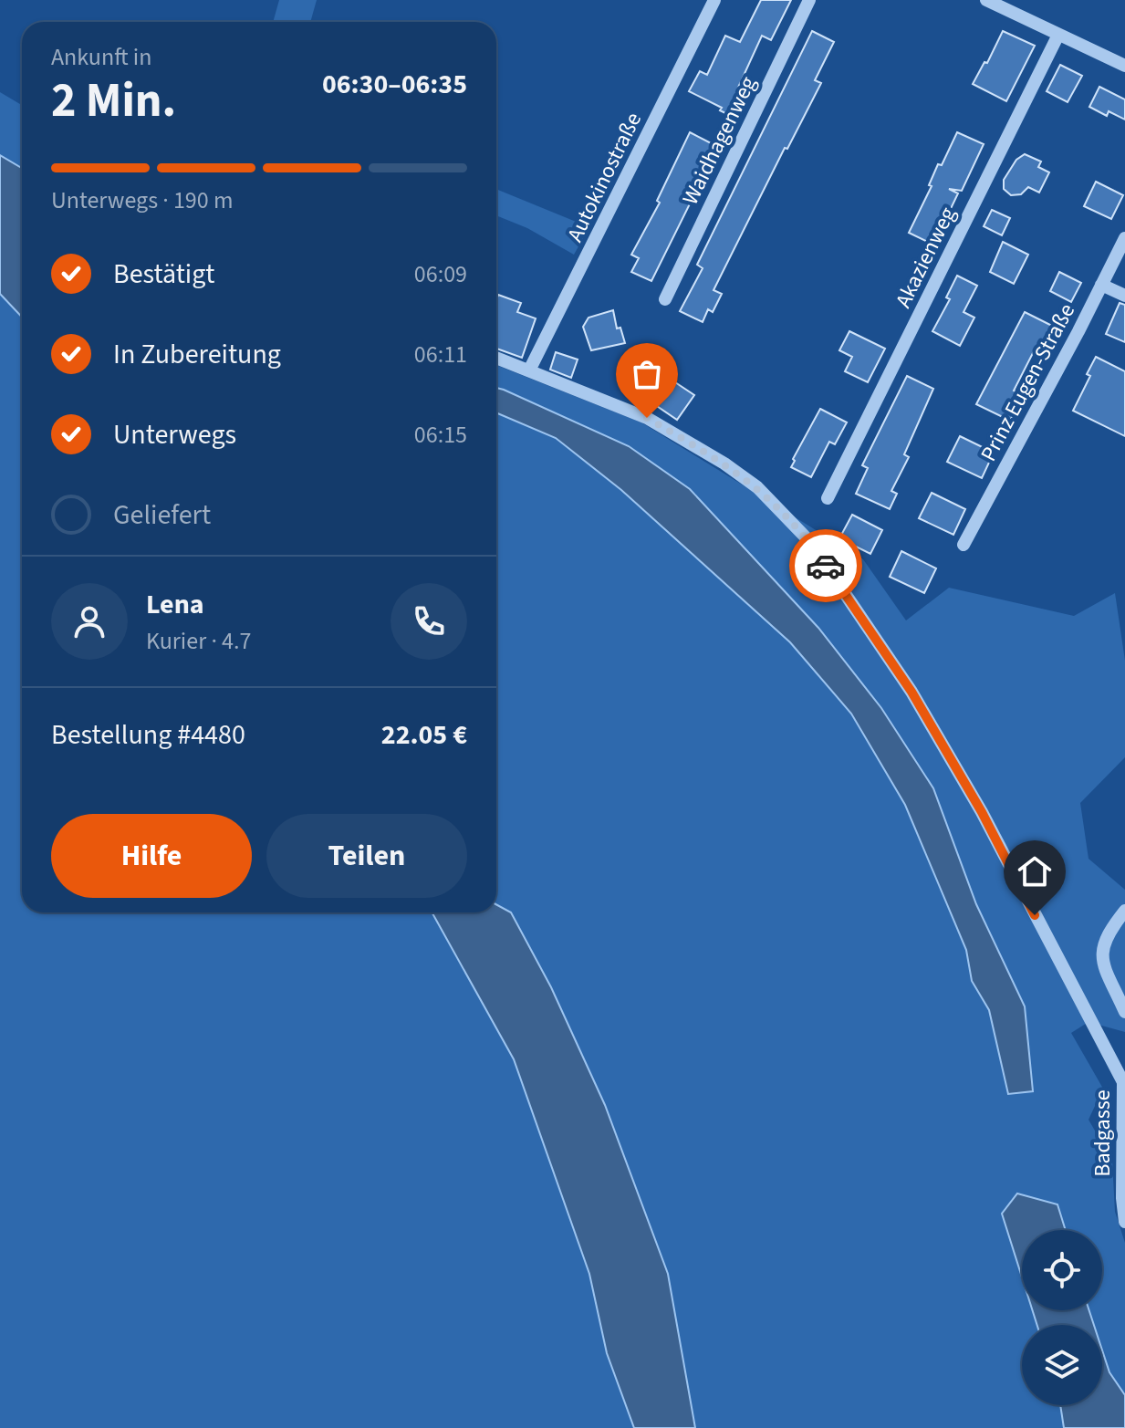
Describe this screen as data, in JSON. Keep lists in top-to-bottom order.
{
  "streets": {
    "street": [
      "Waidhagenweg",
      "Autokinostraße",
      "Akazienweg",
      "Prinz Eugen-Straße",
      "Badgasse"
    ]
  },
  "crossings": [
    ["Autokinostraße", "Badgasse"]
  ],
  "page": {
    "heading": ["2 Min.", "Ankunft in", "06:30–06:35"],
    "panel": [
      "Lena",
      "Kurier · 4.7",
      "Bestellung #4480",
      "22.05 €"
    ],
    "bar": "Unterwegs · 190 m",
    "list": [
      ["Bestätigt", "06:09"],
      ["In Zubereitung", "06:11"],
      ["Unterwegs", "06:15"],
      "Geliefert"
    ],
    "buttons": ["Hilfe", "Teilen"]
  }
}
